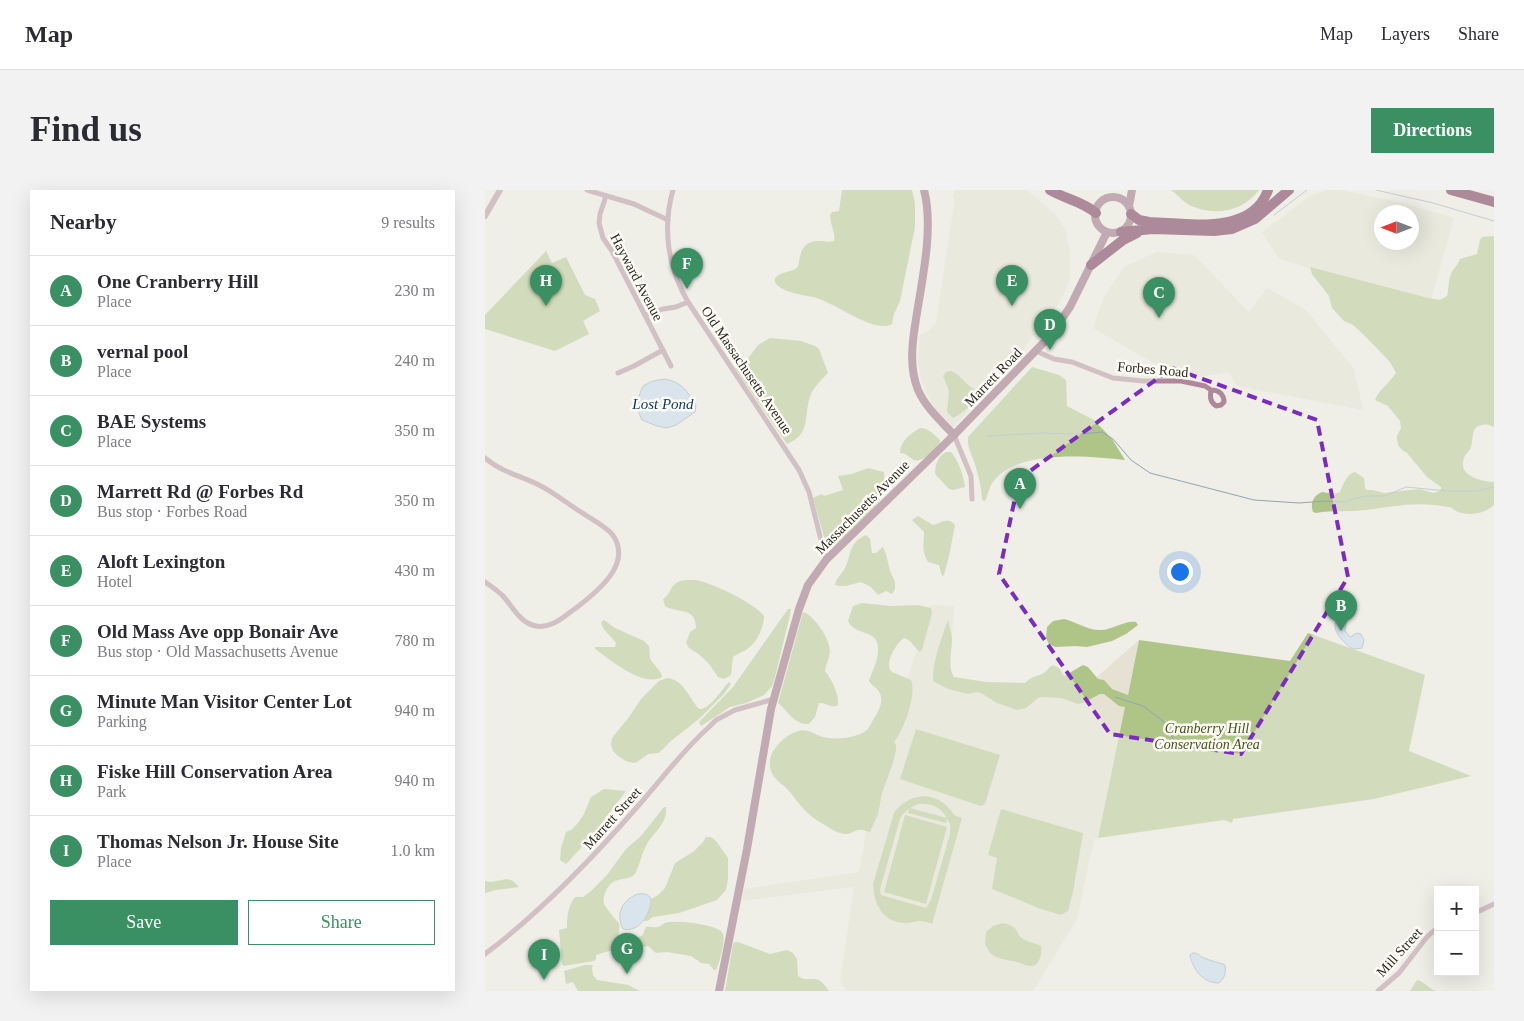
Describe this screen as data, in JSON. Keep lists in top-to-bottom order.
{
  "streets": {
    "main road": ["Marrett Road", "Massachusetts Avenue"],
    "street": [
      "Hayward Avenue",
      "Forbes Road",
      "Old Massachusetts Avenue",
      "Marrett Street",
      "Mill Street"
    ]
  },
  "crossings": [
    ["Forbes Road", "Marrett Road"],
    ["Old Massachusetts Avenue", "Massachusetts Avenue"],
    ["Marrett Road", "Massachusetts Avenue"],
    ["Massachusetts Avenue", "Marrett Street"]
  ],
  "water": ["Lost Pond"],
  "parks": ["Cranberry Hill Conservation Area"],
  "north": "left",
  "page": {
    "header": "Map",
    "nav": ["Map", "Layers", "Share"],
    "buttons": [
      "Directions",
      ["Save", "Share"]
    ],
    "title": "Find us",
    "heading": ["Nearby", "9 results"],
    "pins": [
      "F",
      "E",
      "H",
      "C",
      "D",
      "A",
      "B",
      "G",
      "I"
    ],
    "list": [
      {
        "mark": "A",
        "name": "One Cranberry Hill",
        "note": "Place",
        "value": "230 m"
      },
      {
        "mark": "B",
        "name": "vernal pool",
        "note": "Place",
        "value": "240 m"
      },
      {
        "mark": "C",
        "name": "BAE Systems",
        "note": "Place",
        "value": "350 m"
      },
      {
        "mark": "D",
        "name": "Marrett Rd @ Forbes Rd",
        "note": "Bus stop · Forbes Road",
        "value": "350 m"
      },
      {
        "mark": "E",
        "name": "Aloft Lexington",
        "note": "Hotel",
        "value": "430 m"
      },
      {
        "mark": "F",
        "name": "Old Mass Ave opp Bonair Ave",
        "note": "Bus stop · Old Massachusetts Avenue",
        "value": "780 m"
      },
      {
        "mark": "G",
        "name": "Minute Man Visitor Center Lot",
        "note": "Parking",
        "value": "940 m"
      },
      {
        "mark": "H",
        "name": "Fiske Hill Conservation Area",
        "note": "Park",
        "value": "940 m"
      },
      {
        "mark": "I",
        "name": "Thomas Nelson Jr. House Site",
        "note": "Place",
        "value": "1.0 km"
      }
    ],
    "map_buttons": ["+", "−"]
  }
}
